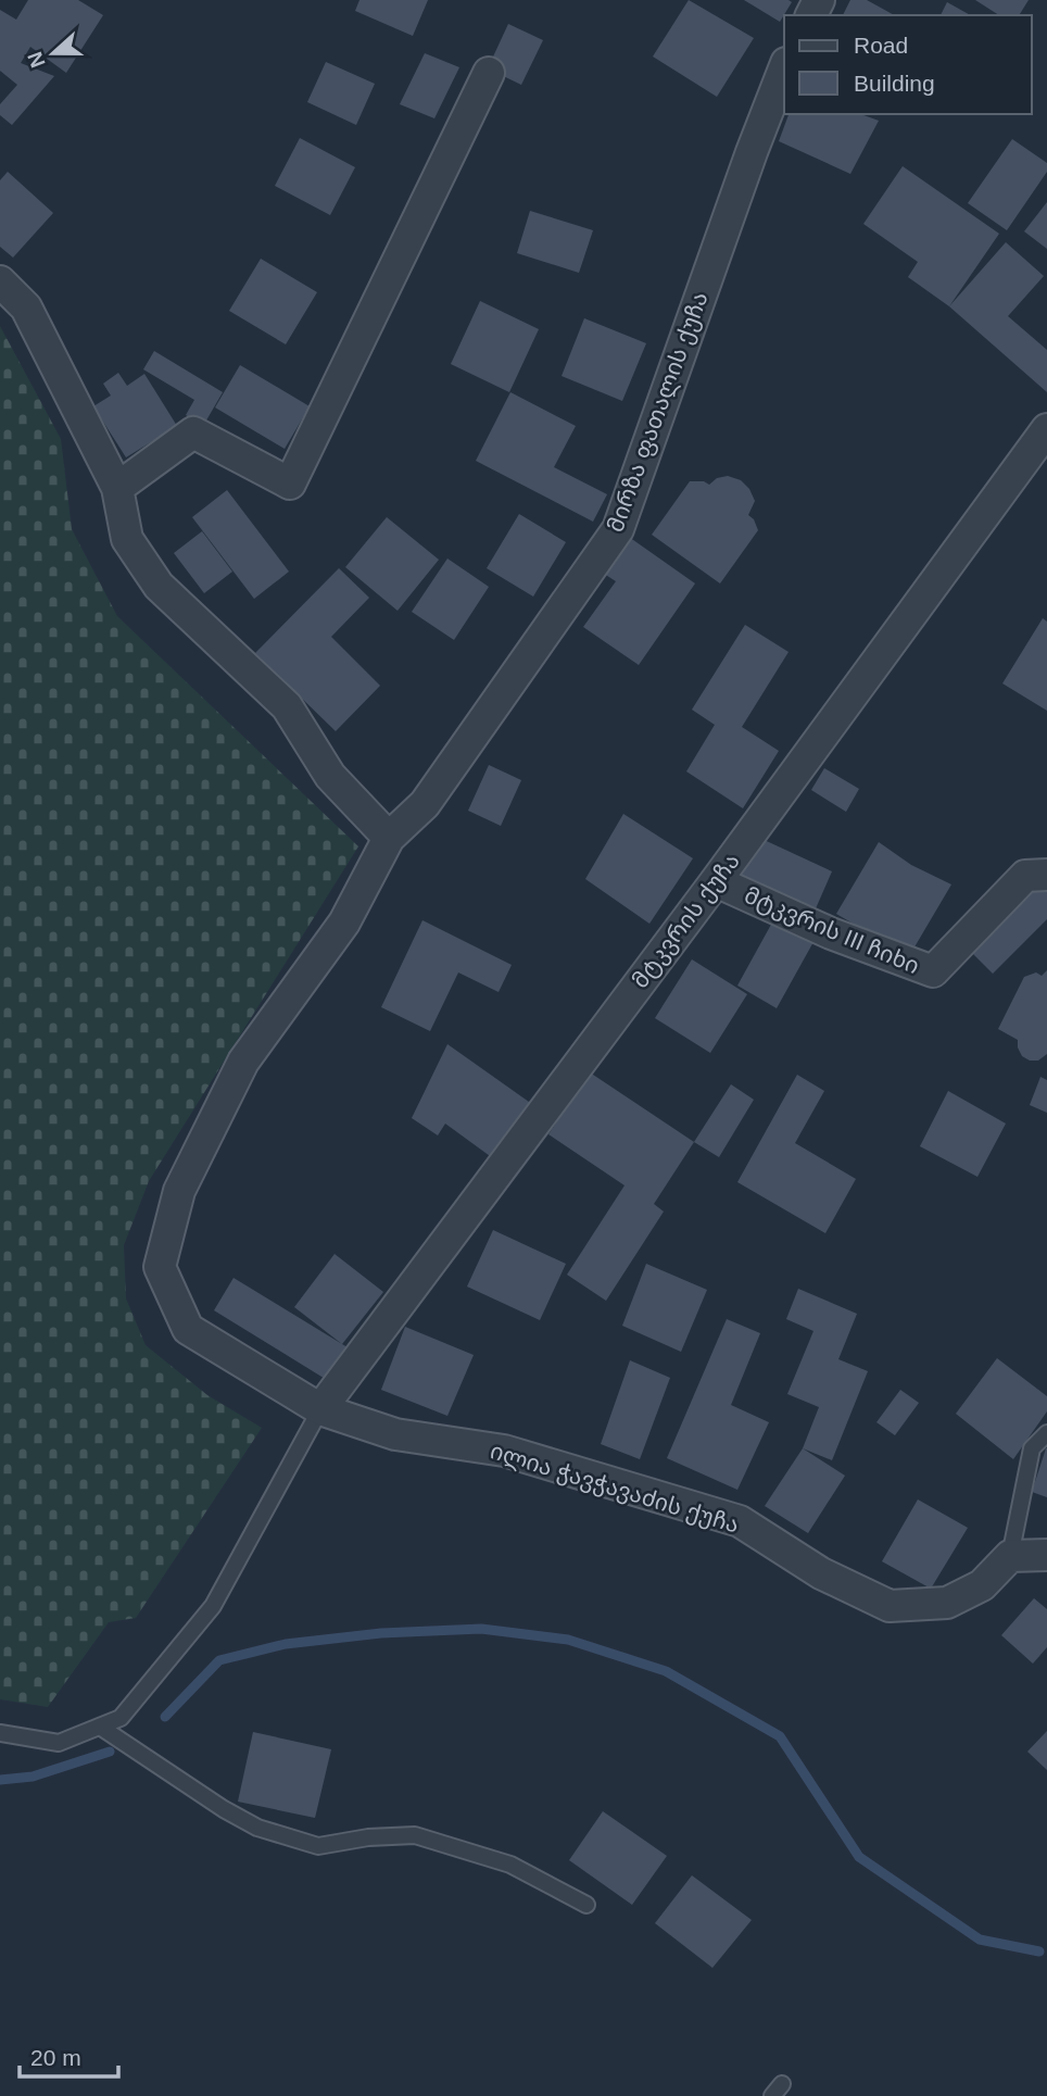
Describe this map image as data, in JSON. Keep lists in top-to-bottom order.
{
  "streets": {
    "street": [
      "მირზა ფათალის ქუჩა",
      "მტკვრის ქუჩა",
      "მტკვრის III ჩიხი",
      "ილია ჭავჭავაძის ქუჩა"
    ]
  },
  "crossings": [
    ["მირზა ფათალის ქუჩა", "ილია ჭავჭავაძის ქუჩა"],
    ["მტკვრის ქუჩა", "მტკვრის III ჩიხი"],
    ["მტკვრის ქუჩა", "ილია ჭავჭავაძის ქუჩა"]
  ],
  "legend": ["Road", "Building"],
  "scale_bar": "20 m",
  "north": "left"
}
